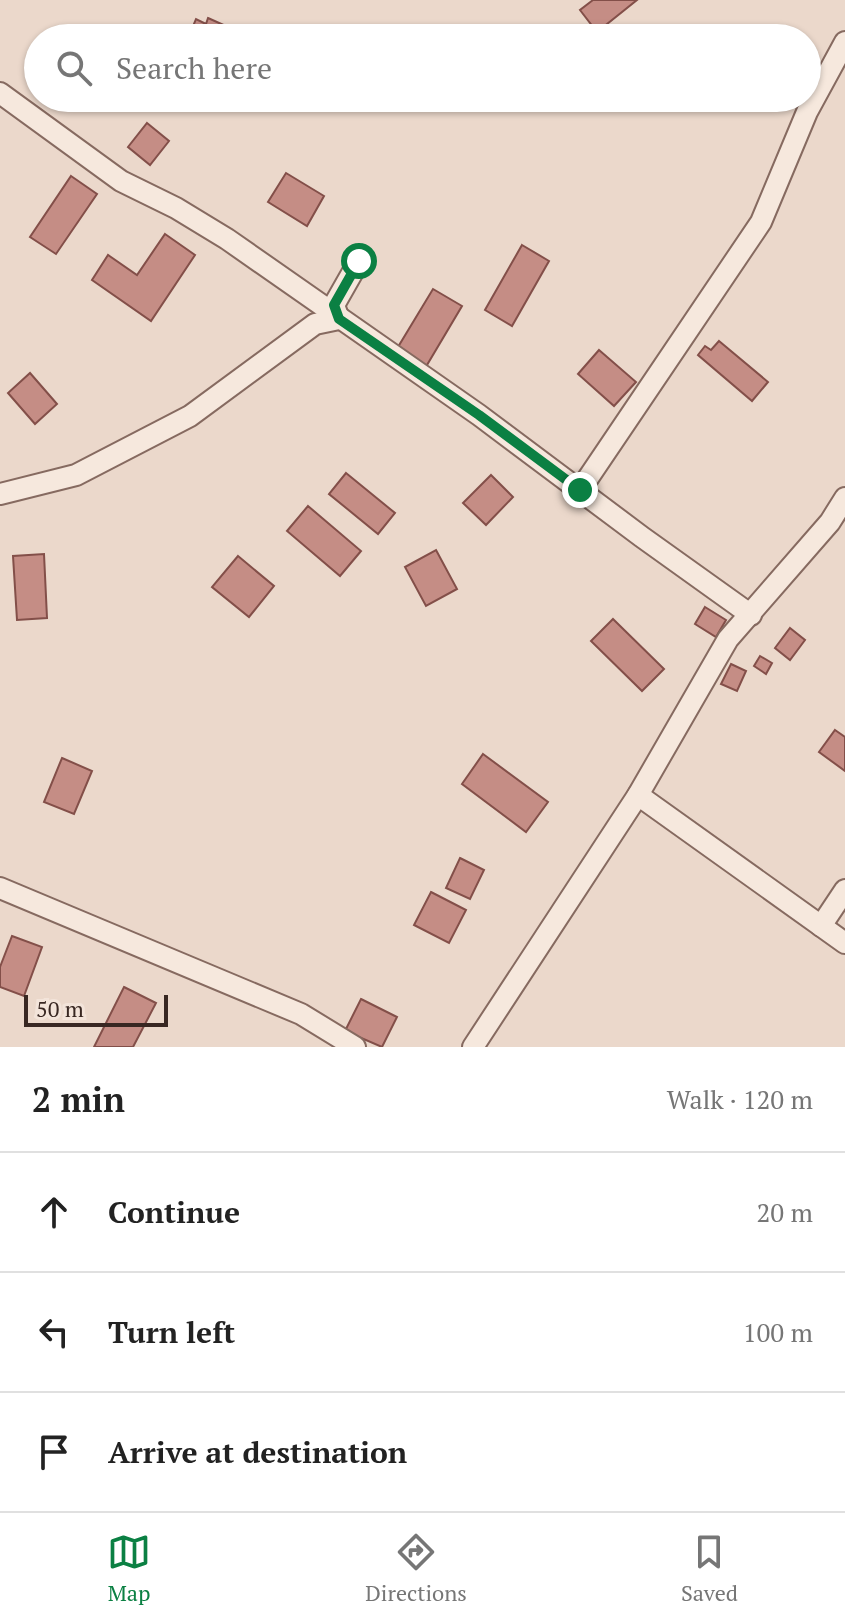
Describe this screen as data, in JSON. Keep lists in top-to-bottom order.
{
  "scale_bar": "50 m",
  "page": {
    "search": "Search here",
    "scale": "50 m",
    "heading": ["2 min", "Walk · 120 m"],
    "list": [
      ["Continue", "20 m"],
      ["Turn left", "100 m"],
      "Arrive at destination"
    ],
    "nav": ["Map", "Directions", "Saved"]
  }
}
